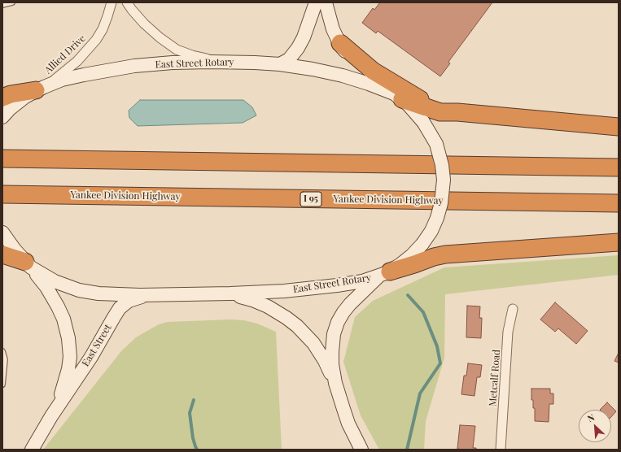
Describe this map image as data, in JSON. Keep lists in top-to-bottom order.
{
  "streets": {
    "highway": ["Yankee Division Highway", "I 95"],
    "main road": ["East Street Rotary", "East Street"],
    "street": ["Allied Drive", "Metcalf Road"]
  },
  "crossings": [
    ["Allied Drive", "East Street Rotary"],
    ["East Street Rotary", "East Street"]
  ],
  "north": "top left"
}
